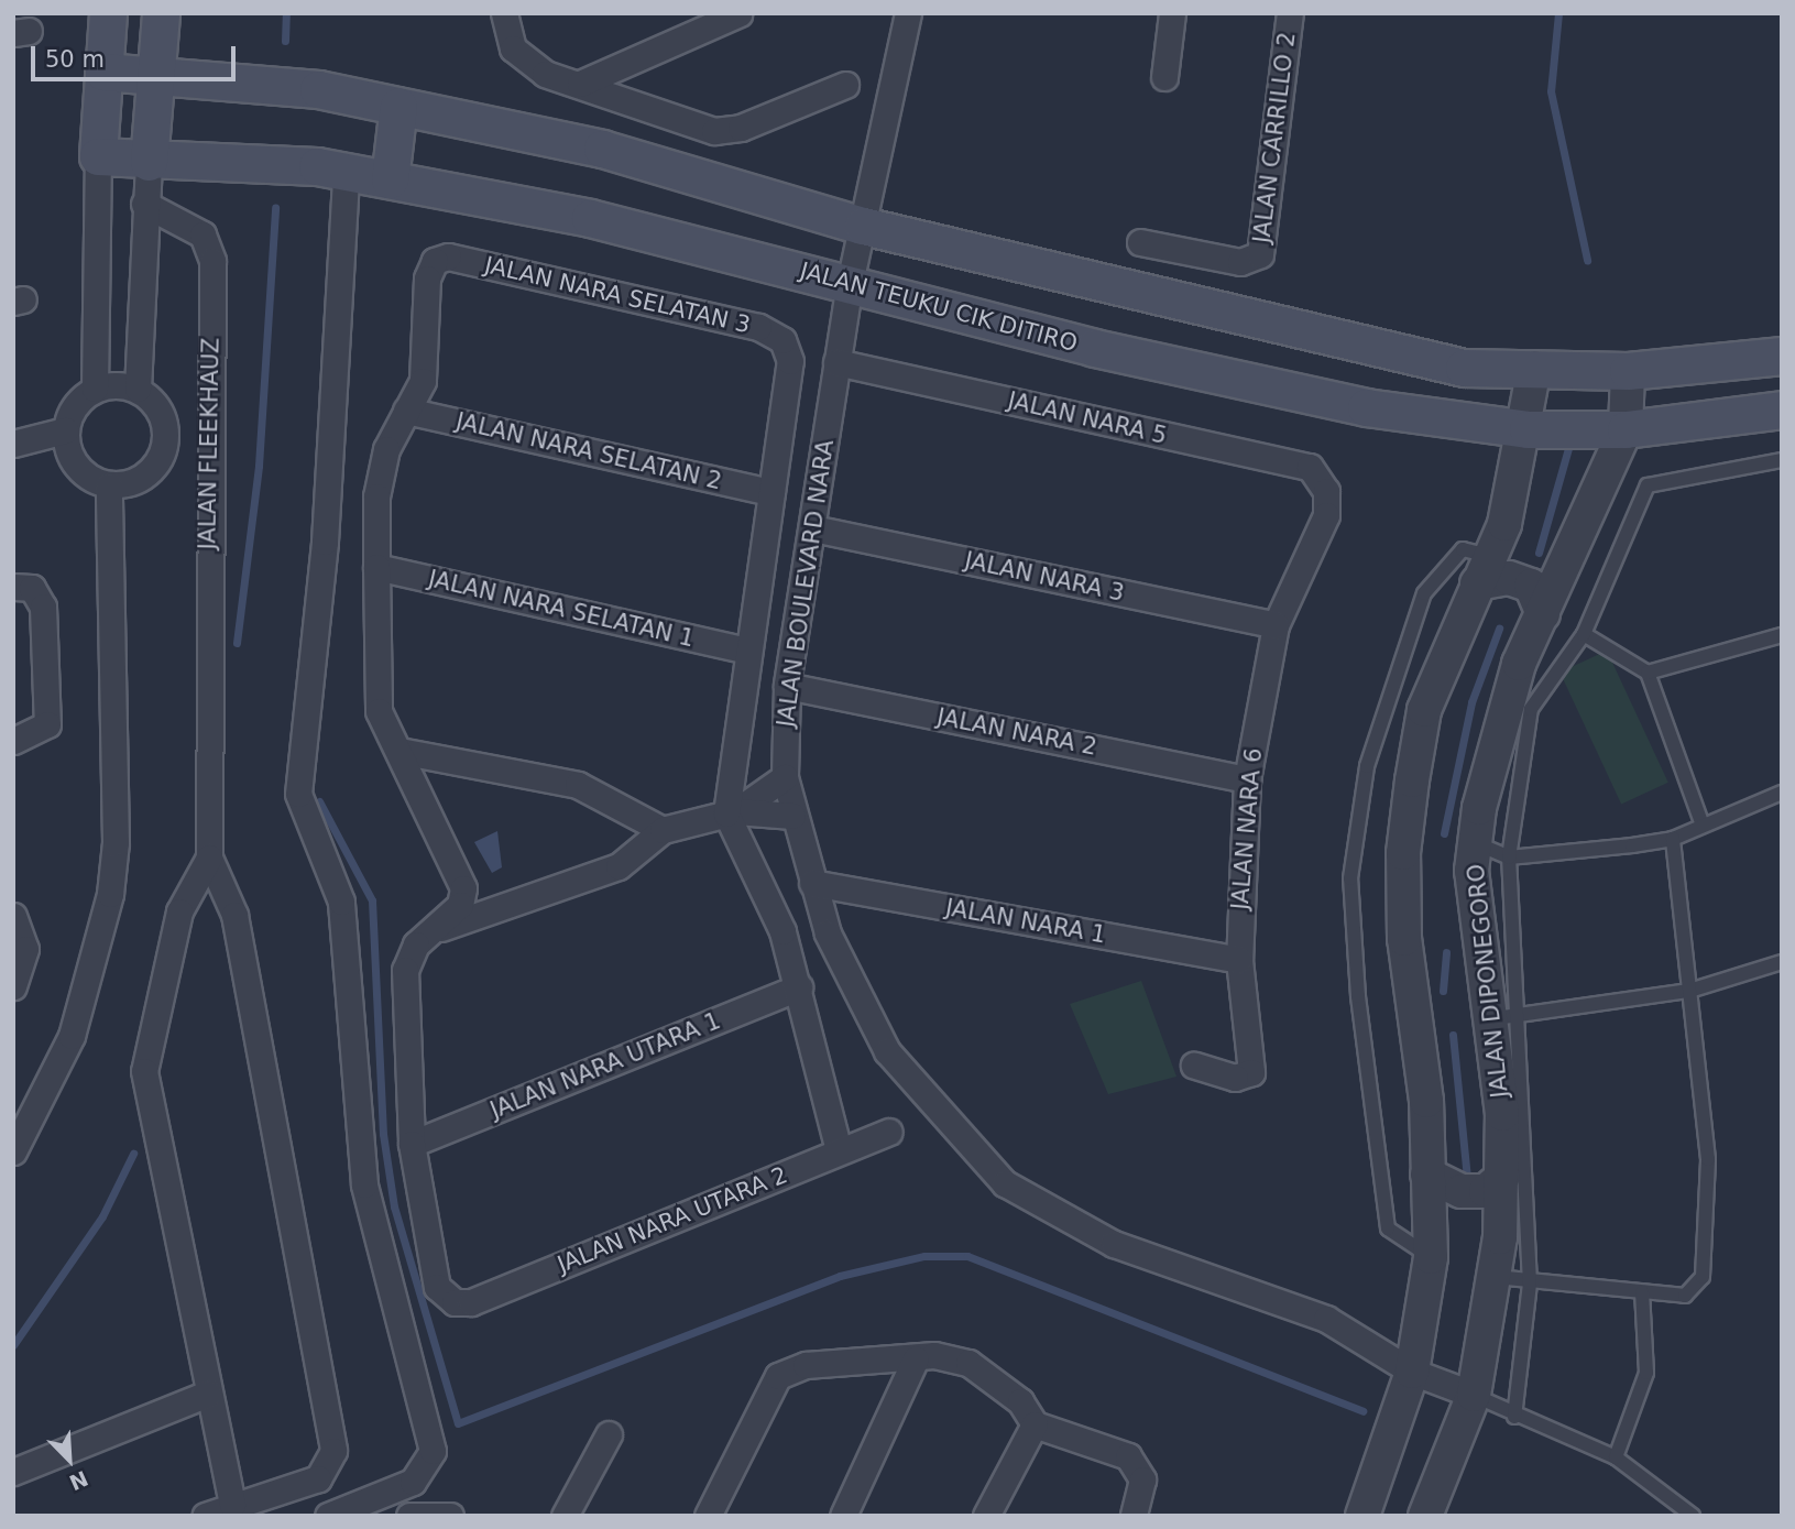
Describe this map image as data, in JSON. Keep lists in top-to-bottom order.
{
  "streets": {
    "main road": ["JALAN TEUKU CIK DITIRO"],
    "street": [
      "JALAN CARRILLO 2",
      "JALAN NARA SELATAN 3",
      "JALAN NARA 5",
      "JALAN FLEEKHAUZ",
      "JALAN NARA SELATAN 2",
      "JALAN NARA 3",
      "JALAN BOULEVARD NARA",
      "JALAN NARA SELATAN 1",
      "JALAN NARA 2",
      "JALAN NARA 6",
      "JALAN NARA 1",
      "JALAN DIPONEGORO",
      "JALAN NARA UTARA 1",
      "JALAN NARA UTARA 2"
    ]
  },
  "crossings": [
    ["JALAN NARA SELATAN 3", "JALAN NARA SELATAN 2"],
    ["JALAN TEUKU CIK DITIRO", "JALAN BOULEVARD NARA"],
    ["JALAN TEUKU CIK DITIRO", "JALAN DIPONEGORO"],
    ["JALAN NARA 5", "JALAN BOULEVARD NARA"],
    ["JALAN NARA 5", "JALAN NARA 6"],
    ["JALAN NARA 3", "JALAN BOULEVARD NARA"],
    ["JALAN NARA 3", "JALAN NARA 6"],
    ["JALAN BOULEVARD NARA", "JALAN NARA 2"],
    ["JALAN BOULEVARD NARA", "JALAN NARA 1"],
    ["JALAN BOULEVARD NARA", "JALAN DIPONEGORO"],
    ["JALAN NARA 2", "JALAN NARA 6"],
    ["JALAN NARA 6", "JALAN NARA 1"],
    ["JALAN NARA UTARA 1", "JALAN NARA UTARA 2"]
  ],
  "scale_bar": "50 m",
  "north": "bottom right"
}
